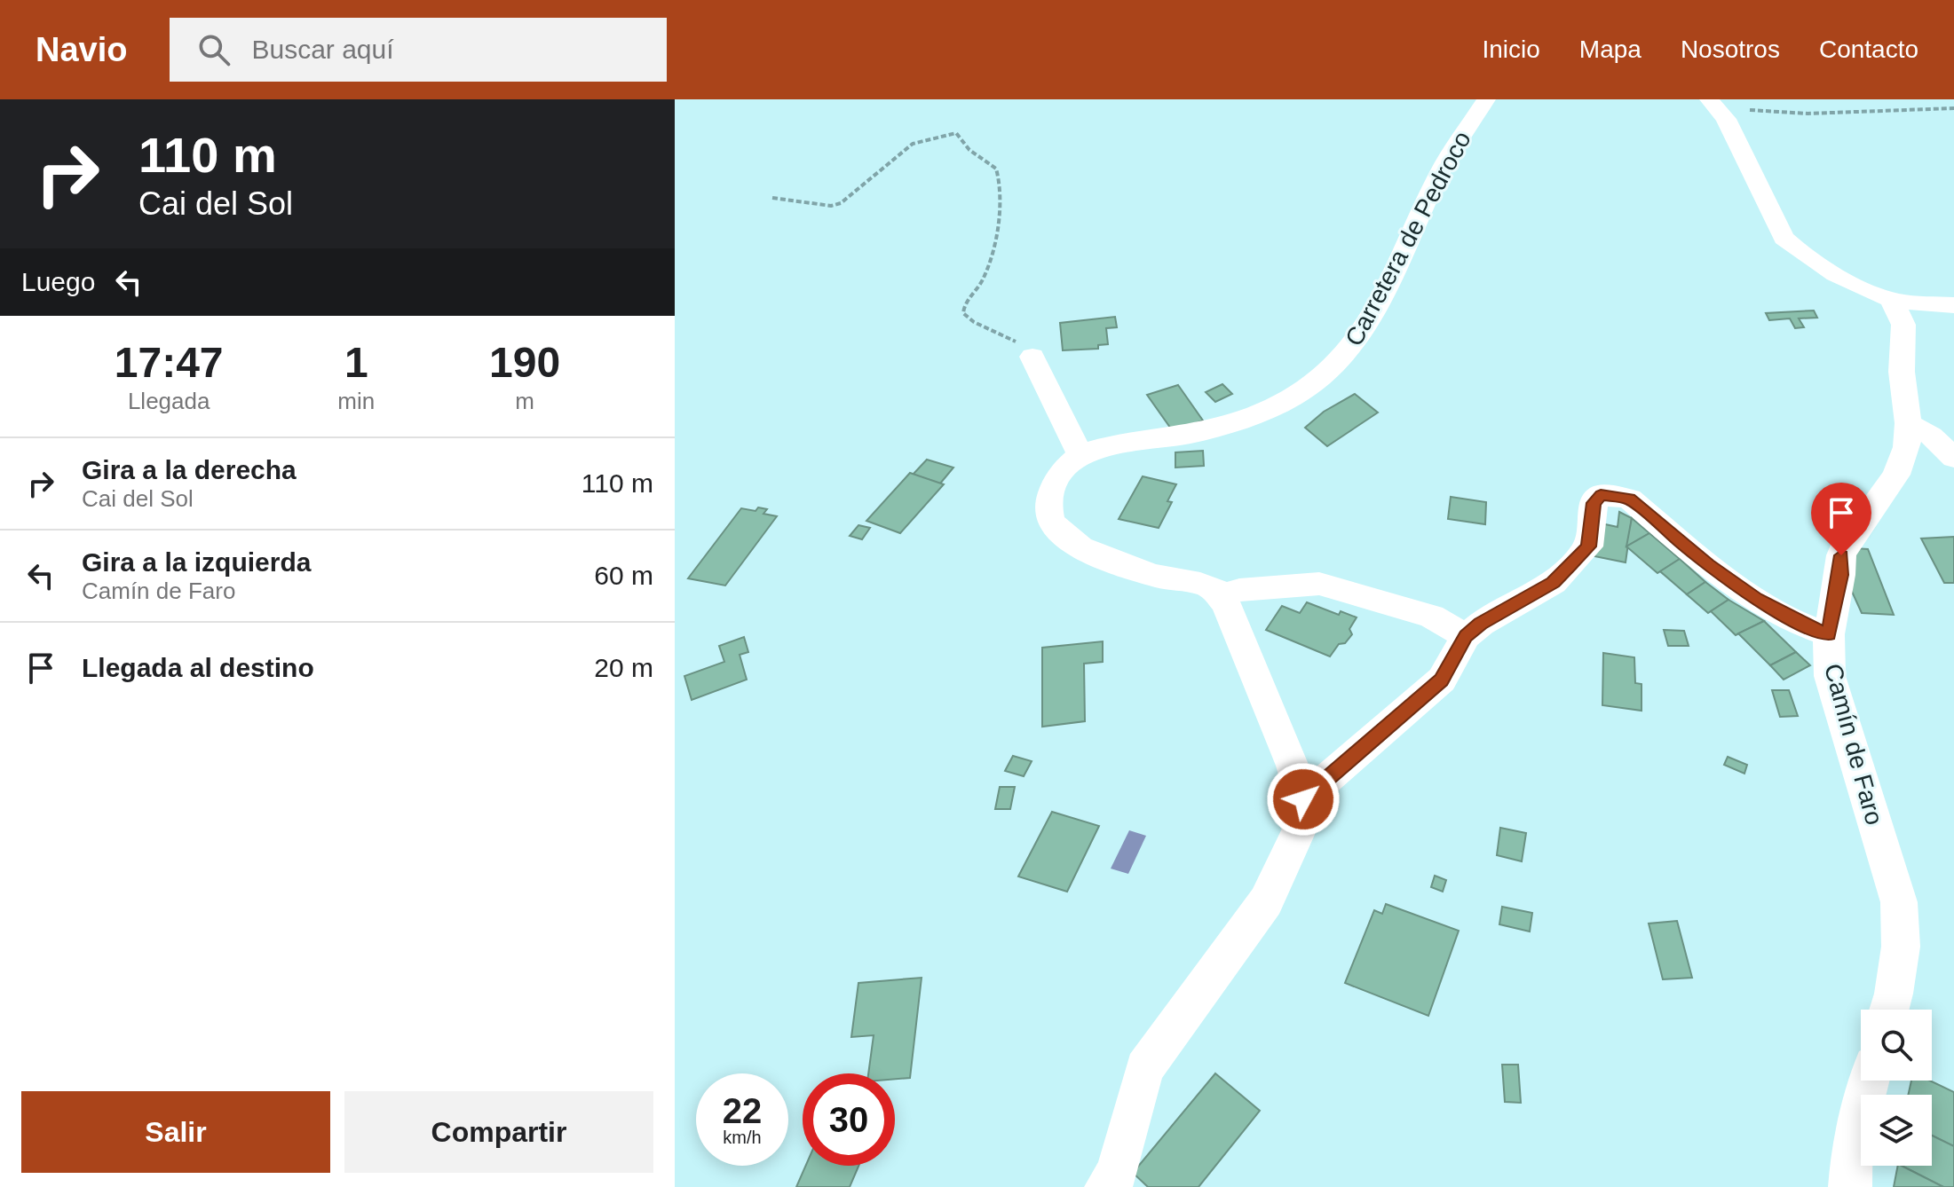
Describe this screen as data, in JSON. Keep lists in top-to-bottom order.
{
  "streets": {
    "street": ["Carretera de Pedroco", "Camín de Faro"]
  },
  "page": {
    "header": "Navio",
    "search": "Buscar aquí",
    "nav": [
      "Inicio",
      "Mapa",
      "Nosotros",
      "Contacto"
    ],
    "turn": ["110 m", "Cai del Sol"],
    "then": "Luego",
    "eta": [
      "17:47",
      "Llegada",
      "1",
      "min",
      "190",
      "m"
    ],
    "list": [
      {
        "name": "Gira a la derecha",
        "note": "Cai del Sol",
        "value": "110 m"
      },
      {
        "name": "Gira a la izquierda",
        "note": "Camín de Faro",
        "value": "60 m"
      },
      {
        "name": "Llegada al destino",
        "value": "20 m"
      }
    ],
    "speed": "22 km/h",
    "limit": "30",
    "buttons": ["Salir", "Compartir"]
  }
}
